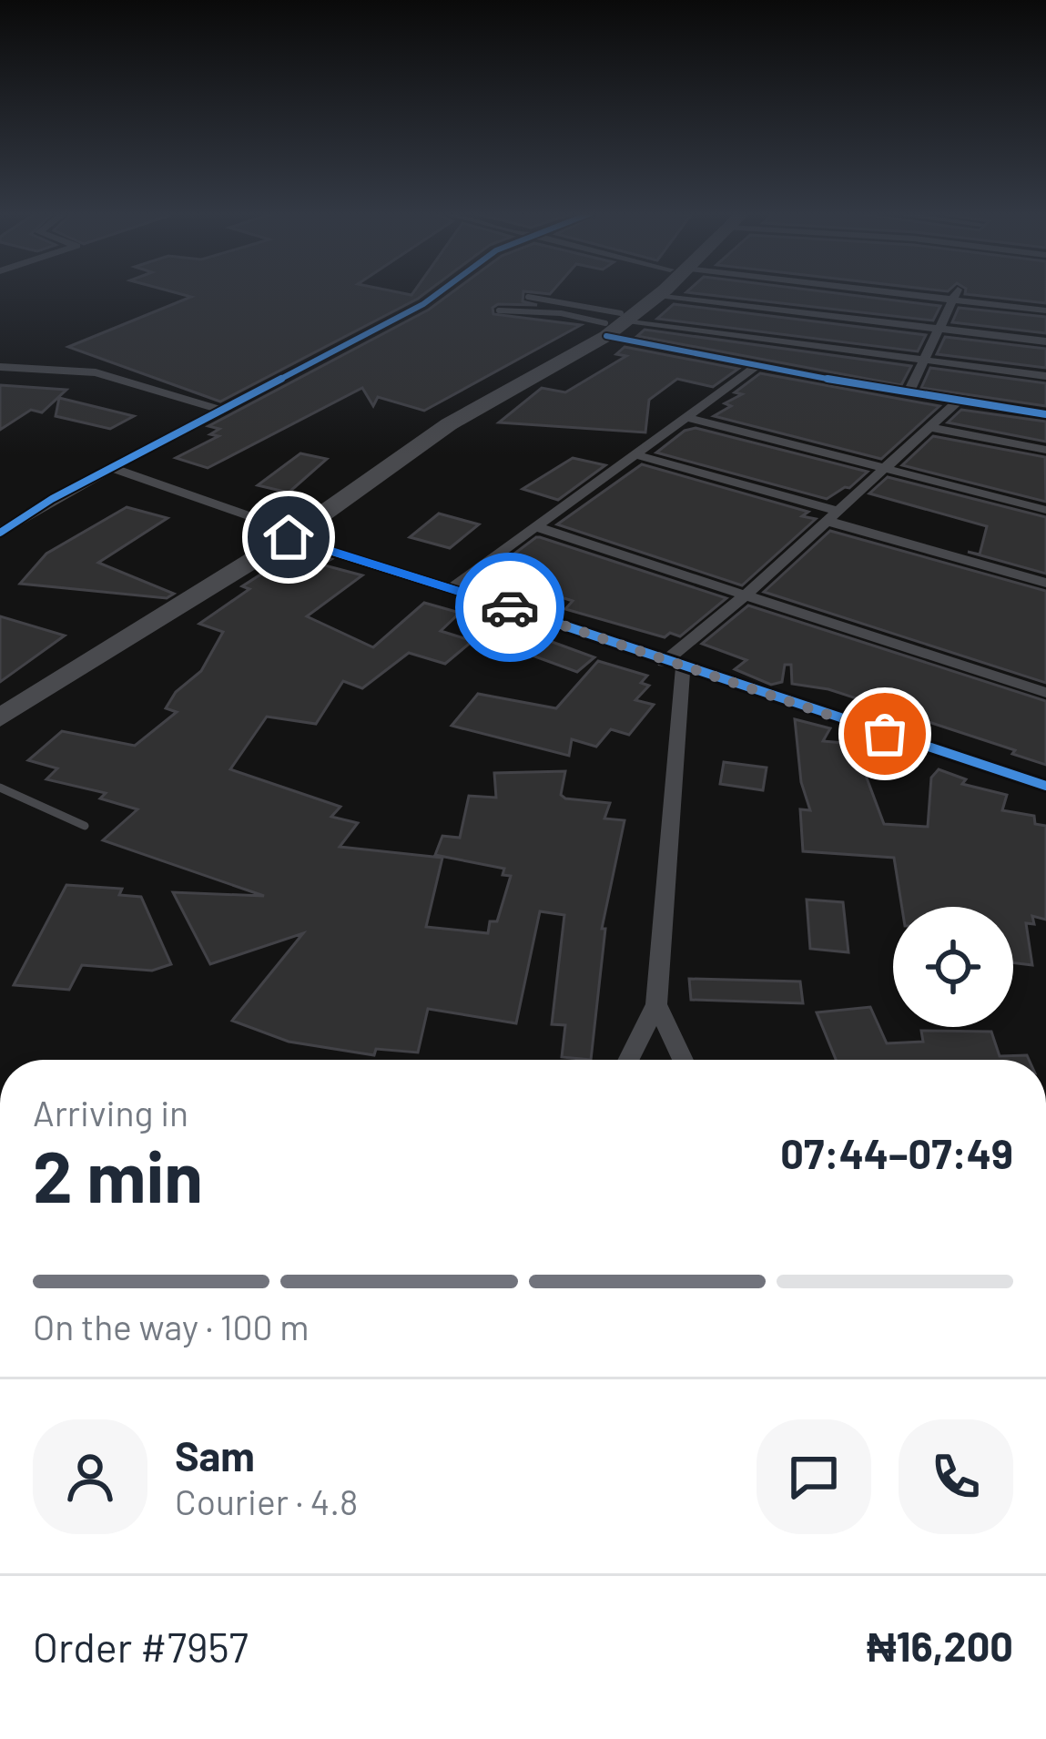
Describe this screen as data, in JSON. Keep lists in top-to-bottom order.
{
  "page": {
    "heading": ["2 min", "Arriving in", "07:44–07:49"],
    "panel": [
      "Sam",
      "Courier · 4.8",
      "Order #7957",
      "₦16,200"
    ],
    "bar": "On the way · 100 m"
  }
}
